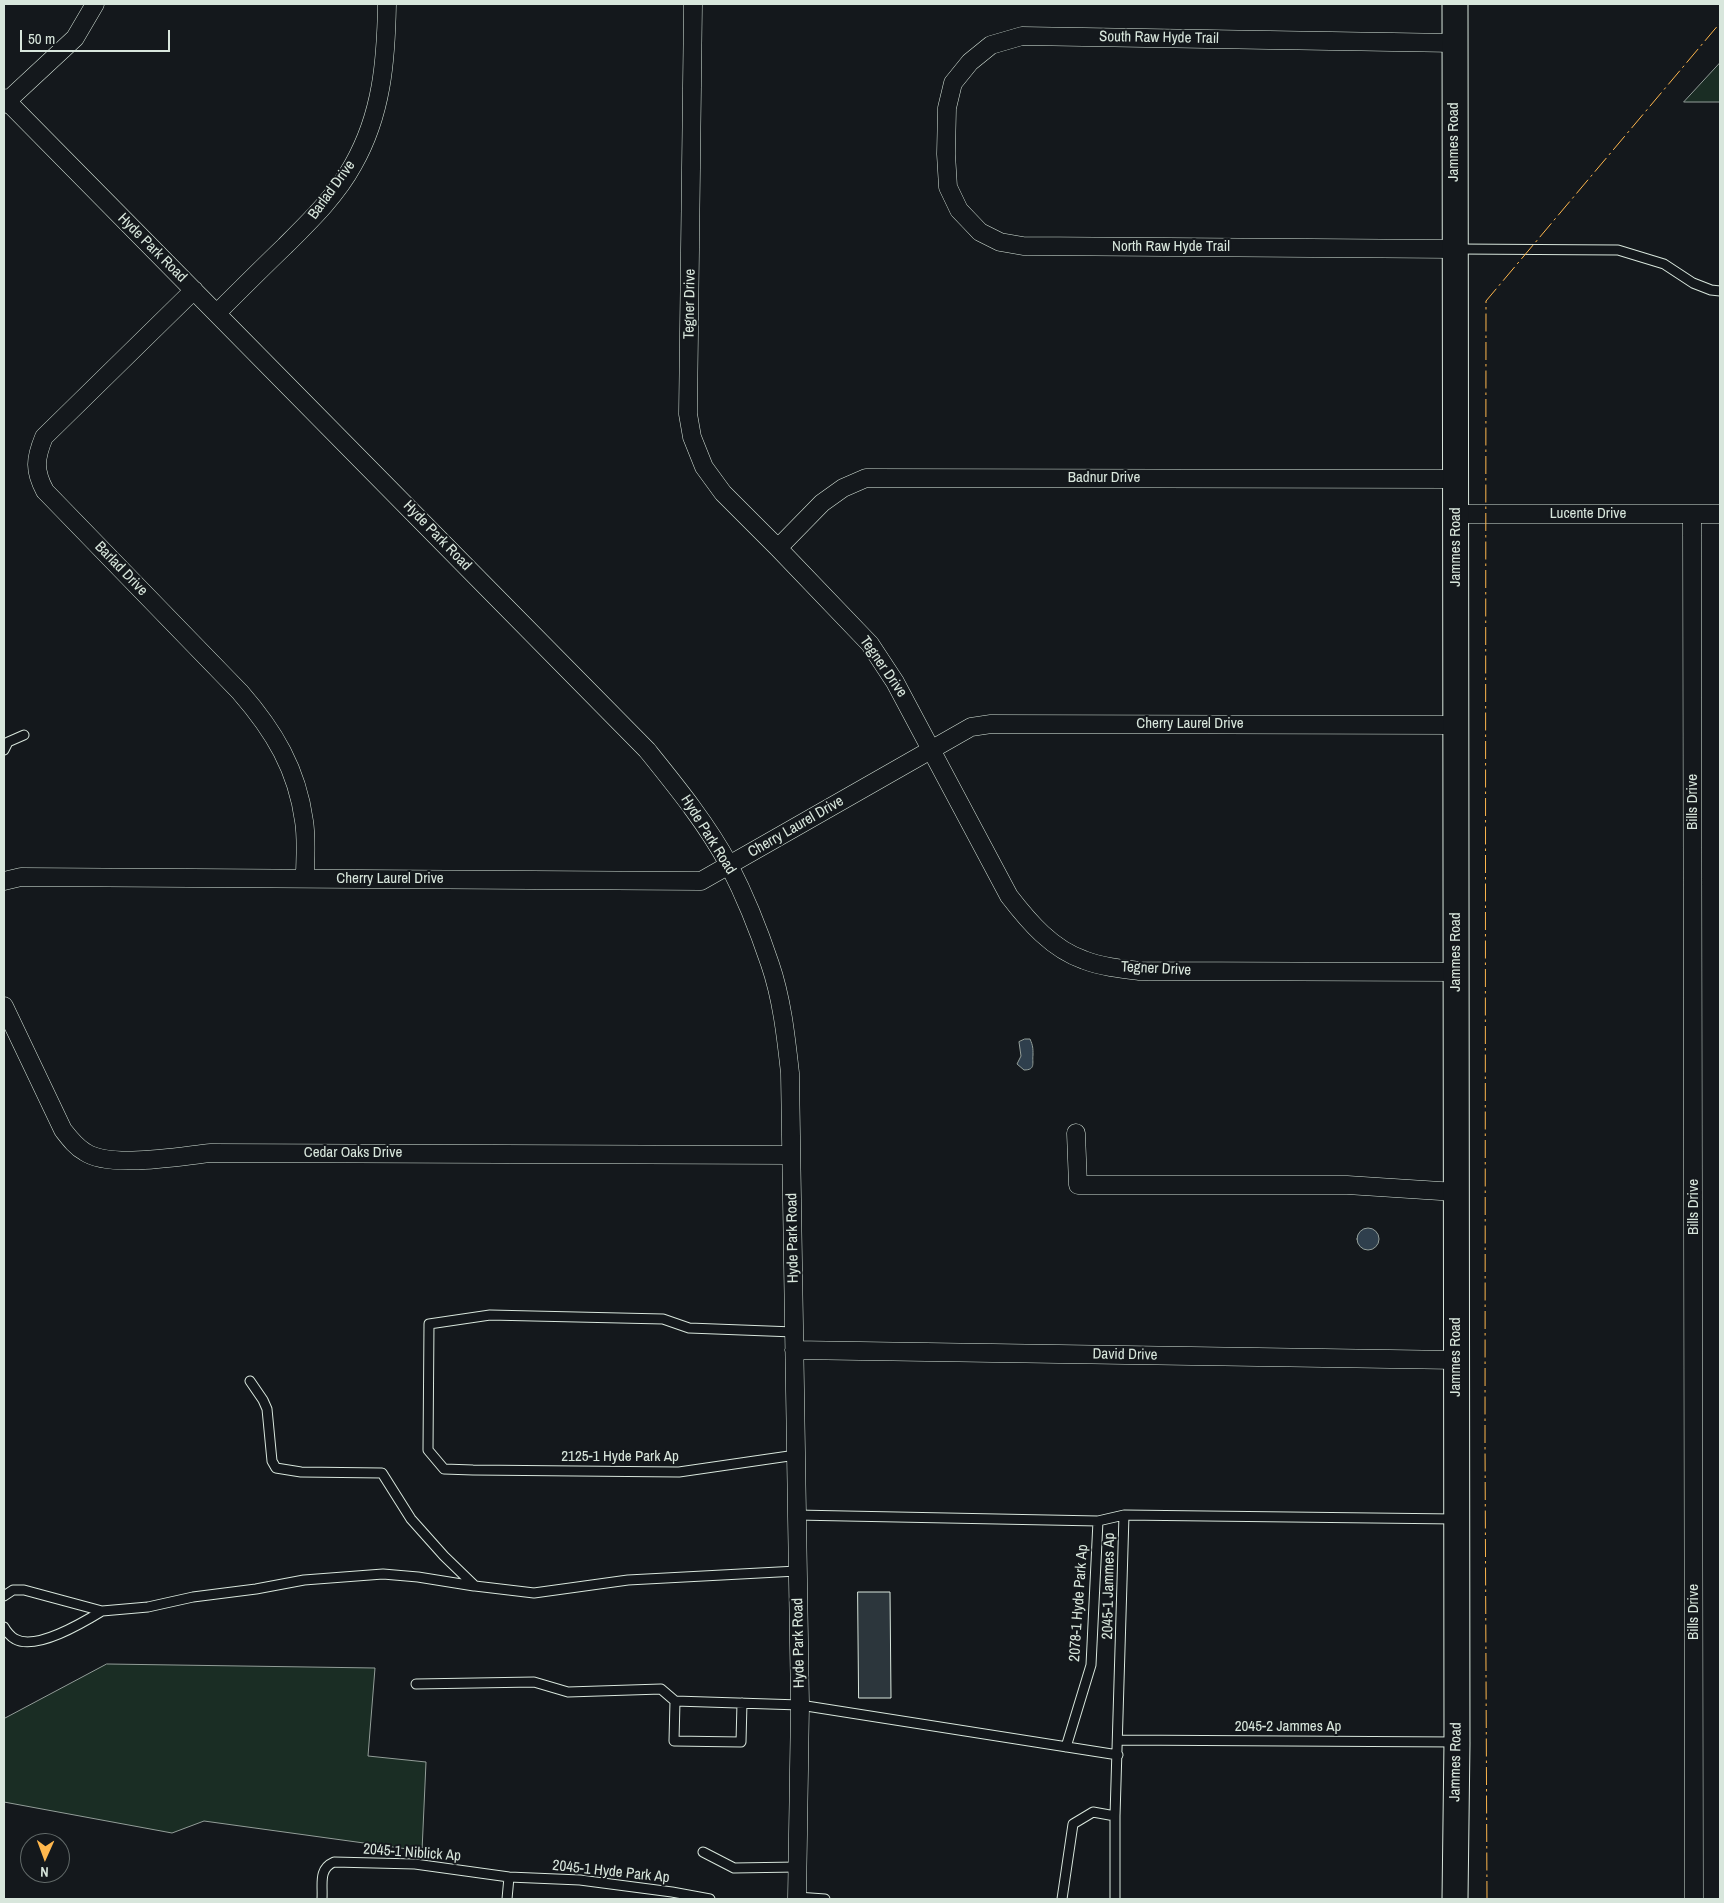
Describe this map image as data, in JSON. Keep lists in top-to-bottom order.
{
  "streets": {
    "street": [
      "South Raw Hyde Trail",
      "Jammes Road",
      "Barlad Drive",
      "North Raw Hyde Trail",
      "Hyde Park Road",
      "Tegner Drive",
      "Badnur Drive",
      "Lucente Drive",
      "Cherry Laurel Drive",
      "Bills Drive",
      "Cedar Oaks Drive",
      "David Drive"
    ],
    "lane": [
      "2125-1 Hyde Park Ap",
      "2045-1 Jammes Ap",
      "2078-1 Hyde Park Ap",
      "2045-2 Jammes Ap",
      "2045-1 Niblick Ap",
      "2045-1 Hyde Park Ap"
    ]
  },
  "crossings": [
    ["South Raw Hyde Trail", "Jammes Road"],
    ["South Raw Hyde Trail", "North Raw Hyde Trail"],
    ["Jammes Road", "North Raw Hyde Trail"],
    ["Jammes Road", "Tegner Drive"],
    ["Jammes Road", "Badnur Drive"],
    ["Jammes Road", "Lucente Drive"],
    ["Jammes Road", "Cherry Laurel Drive"],
    ["Jammes Road", "David Drive"],
    ["Jammes Road", "2045-1 Jammes Ap"],
    ["Jammes Road", "2045-2 Jammes Ap"],
    ["Barlad Drive", "Hyde Park Road"],
    ["Barlad Drive", "Cherry Laurel Drive"],
    ["Hyde Park Road", "Cherry Laurel Drive"],
    ["Hyde Park Road", "Cedar Oaks Drive"],
    ["Hyde Park Road", "David Drive"],
    ["Hyde Park Road", "2125-1 Hyde Park Ap"],
    ["Tegner Drive", "Badnur Drive"],
    ["Tegner Drive", "Cherry Laurel Drive"],
    ["Lucente Drive", "Bills Drive"],
    ["2045-1 Jammes Ap", "2045-2 Jammes Ap"],
    ["2045-1 Niblick Ap", "2045-1 Hyde Park Ap"]
  ],
  "scale_bar": "50 m",
  "north": "bottom"
}
